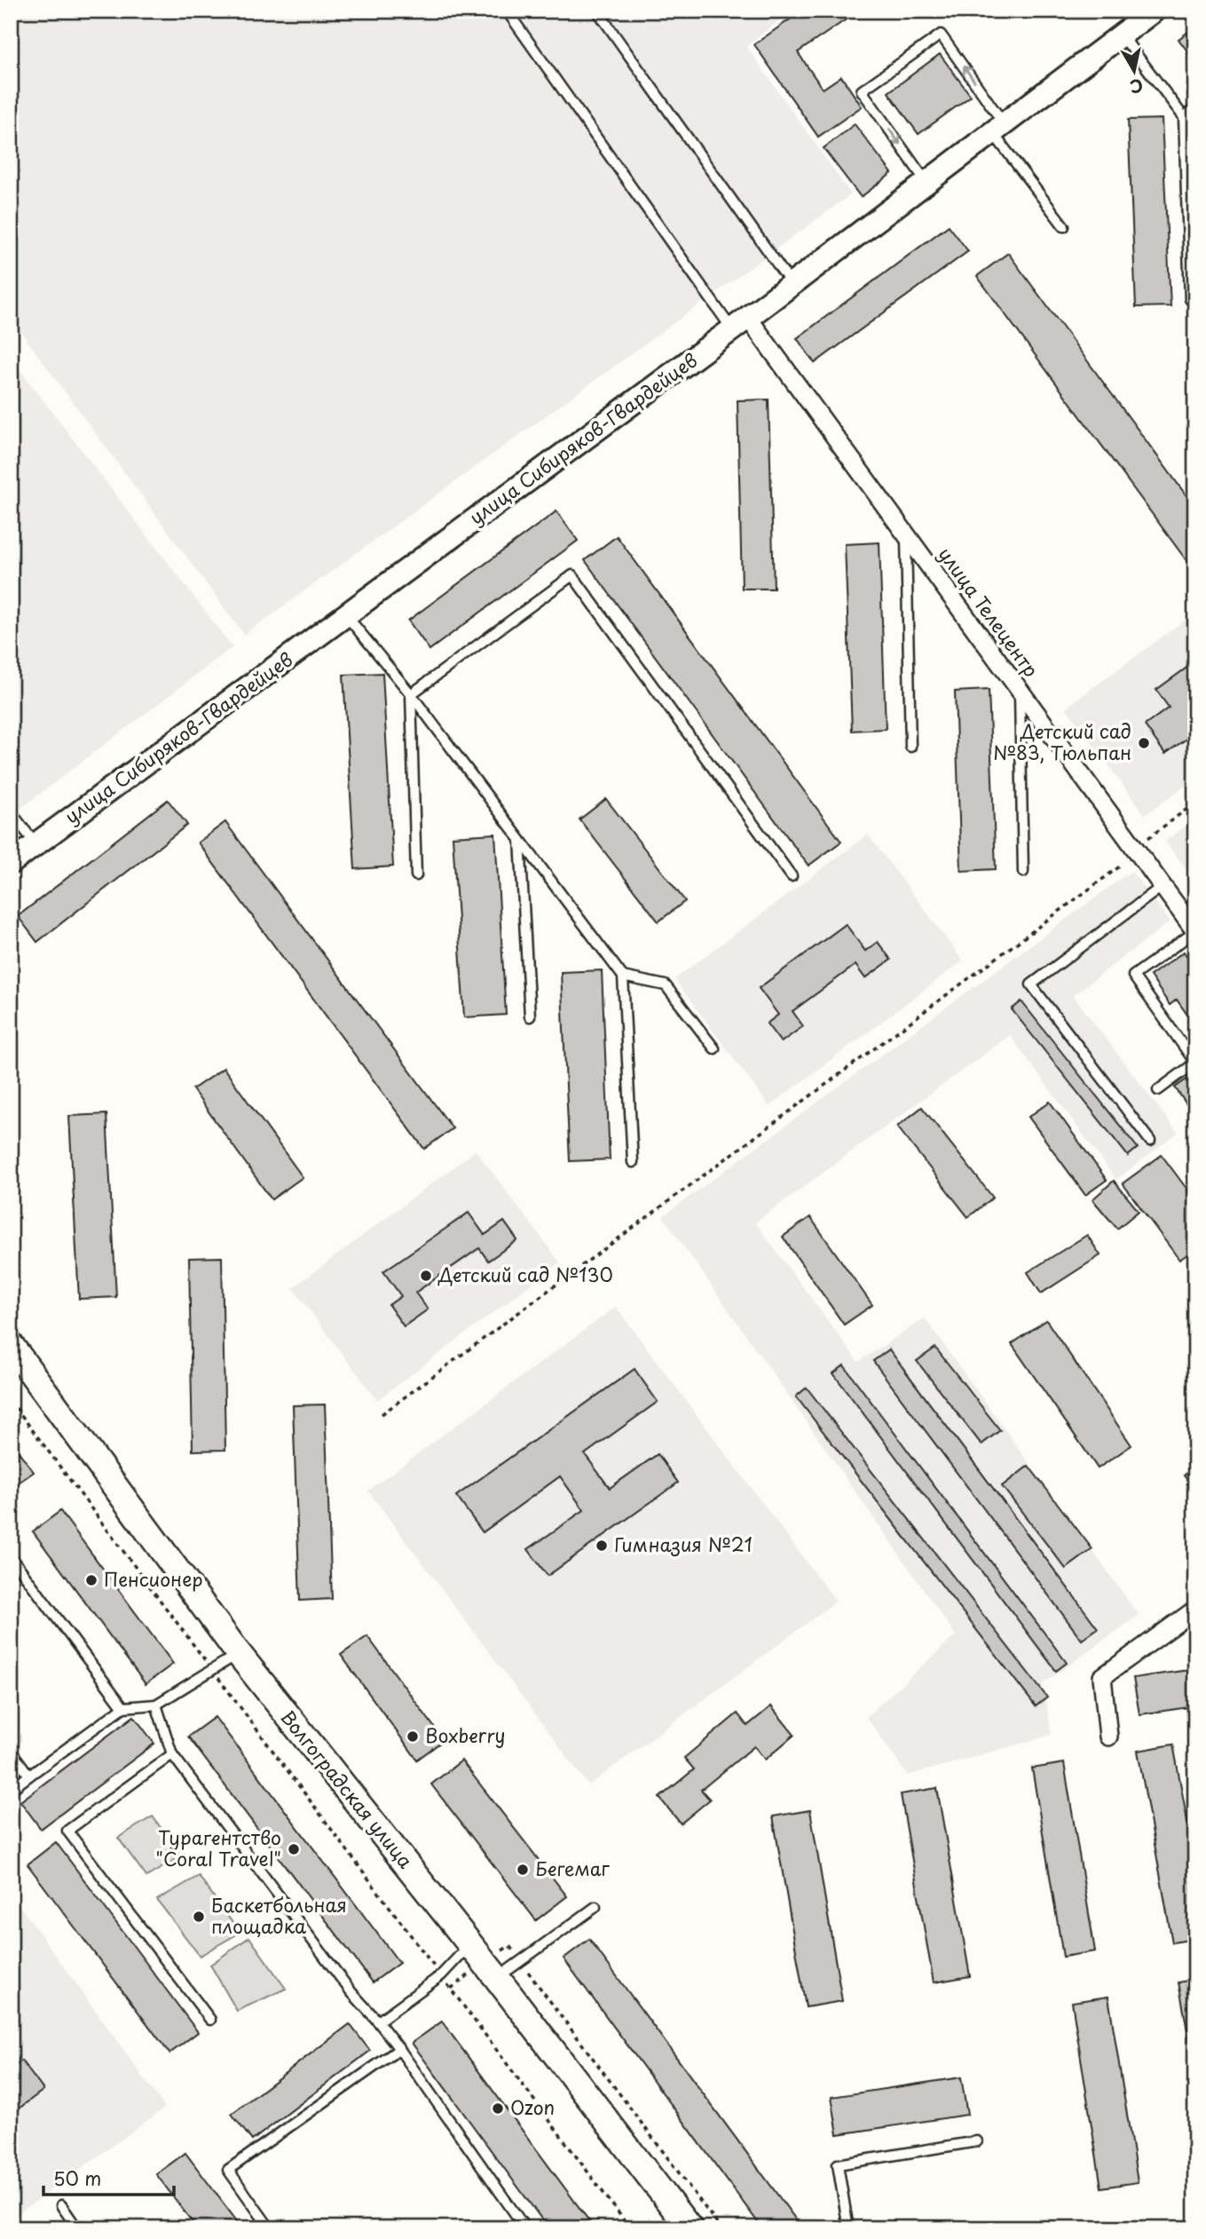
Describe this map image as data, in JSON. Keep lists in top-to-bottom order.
{
  "streets": {
    "main road": ["Волгоградская улица"],
    "street": ["улица Сибиряков-Гвардейцев", "улица Телецентр"]
  },
  "crossings": [
    ["улица Сибиряков-Гвардейцев", "улица Телецентр"]
  ],
  "places": [
    "Детский сад №83, Тюльпан",
    "Детский сад №130",
    "Гимназия №21",
    "Пенсионер",
    "Boxberry",
    "Турагентство \"Coral Travel\"",
    "Бегемаг",
    "Баскетбольная площадка",
    "Ozon"
  ],
  "scale_bar": "50 m",
  "north": "bottom"
}
